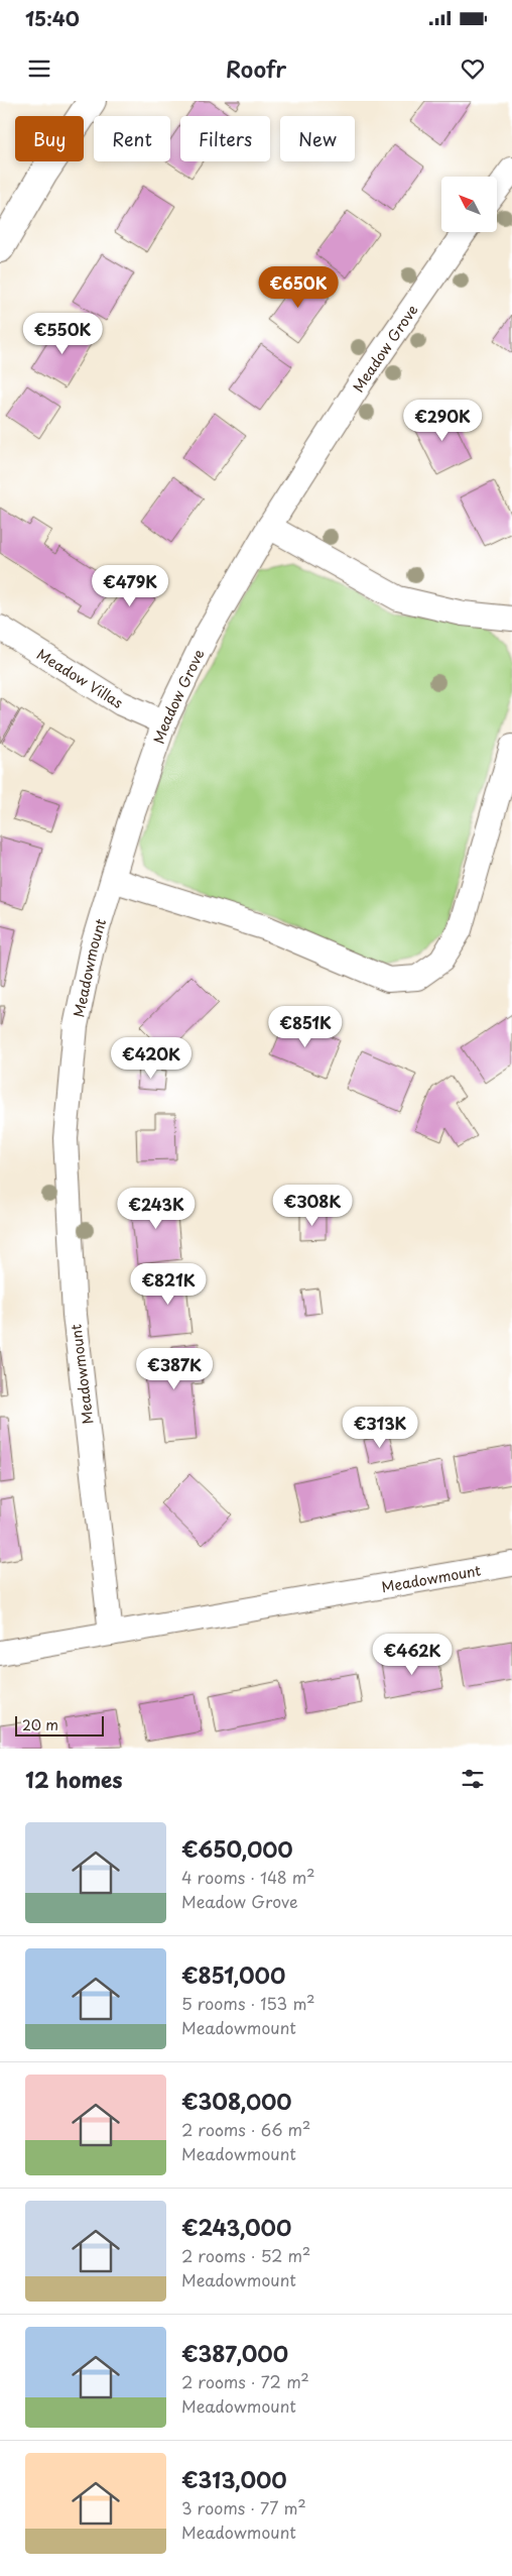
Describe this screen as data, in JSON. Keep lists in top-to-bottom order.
{
  "streets": {
    "street": ["Meadow Grove", "Meadow Villas", "Meadowmount"]
  },
  "crossings": [
    ["Meadow Grove", "Meadow Villas"],
    ["Meadow Grove", "Meadowmount"]
  ],
  "scale_bar": "20 m",
  "north": "top left",
  "page": {
    "status": "15:40",
    "header": "Roofr",
    "chip": [
      "Buy",
      "Rent",
      "Filters",
      "New"
    ],
    "price": [
      "€650K",
      "€550K",
      "€290K",
      "€479K",
      "€851K",
      "€420K",
      "€308K",
      "€243K",
      "€821K",
      "€387K",
      "€313K",
      "€462K"
    ],
    "scale": "20 m",
    "heading": "12 homes",
    "list": [
      {
        "name": "€650,000",
        "note": "4 rooms · 148 m² · Meadow Grove"
      },
      {
        "name": "€851,000",
        "note": "5 rooms · 153 m² · Meadowmount"
      },
      {
        "name": "€308,000",
        "note": "2 rooms · 66 m² · Meadowmount"
      },
      {
        "name": "€243,000",
        "note": "2 rooms · 52 m² · Meadowmount"
      },
      {
        "name": "€387,000",
        "note": "2 rooms · 72 m² · Meadowmount"
      },
      {
        "name": "€313,000",
        "note": "3 rooms · 77 m² · Meadowmount"
      }
    ]
  }
}
